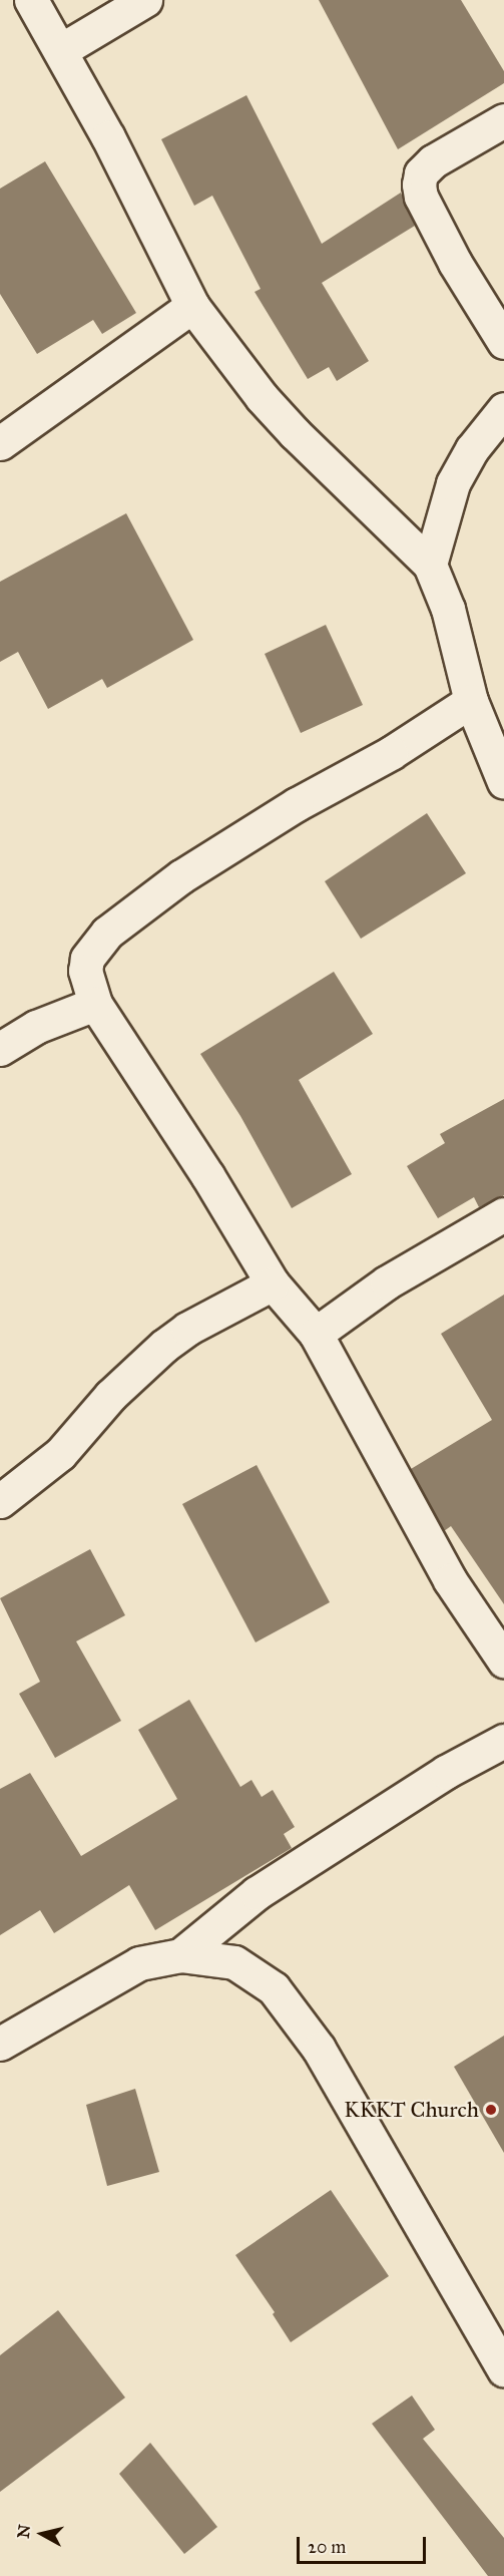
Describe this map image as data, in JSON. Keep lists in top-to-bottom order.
{
  "places": ["KKKT Church"],
  "scale_bar": "20 m",
  "north": "left"
}
